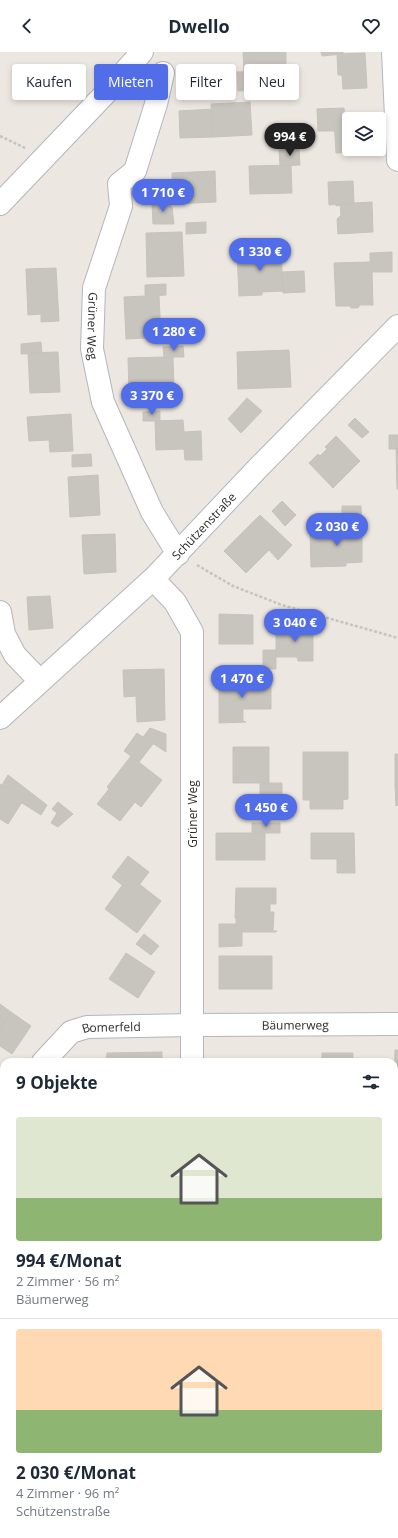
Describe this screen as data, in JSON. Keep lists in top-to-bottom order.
{
  "streets": {
    "street": [
      "Grüner Weg",
      "Schützenstraße",
      "Bäumerweg",
      "Bomerfeld"
    ]
  },
  "crossings": [
    ["Grüner Weg", "Schützenstraße"],
    ["Grüner Weg", "Bäumerweg"],
    ["Grüner Weg", "Bomerfeld"],
    ["Bäumerweg", "Bomerfeld"]
  ],
  "page": {
    "header": "Dwello",
    "chip": [
      "Kaufen",
      "Mieten",
      "Filter",
      "Neu"
    ],
    "price": [
      "994 €",
      "1 710 €",
      "1 330 €",
      "1 280 €",
      "3 370 €",
      "2 030 €",
      "3 040 €",
      "1 470 €",
      "1 450 €"
    ],
    "heading": "9 Objekte",
    "list": [
      {
        "name": "994 €/Monat",
        "note": "2 Zimmer · 56 m² · Bäumerweg"
      },
      {
        "name": "2 030 €/Monat",
        "note": "4 Zimmer · 96 m² · Schützenstraße"
      }
    ]
  }
}
